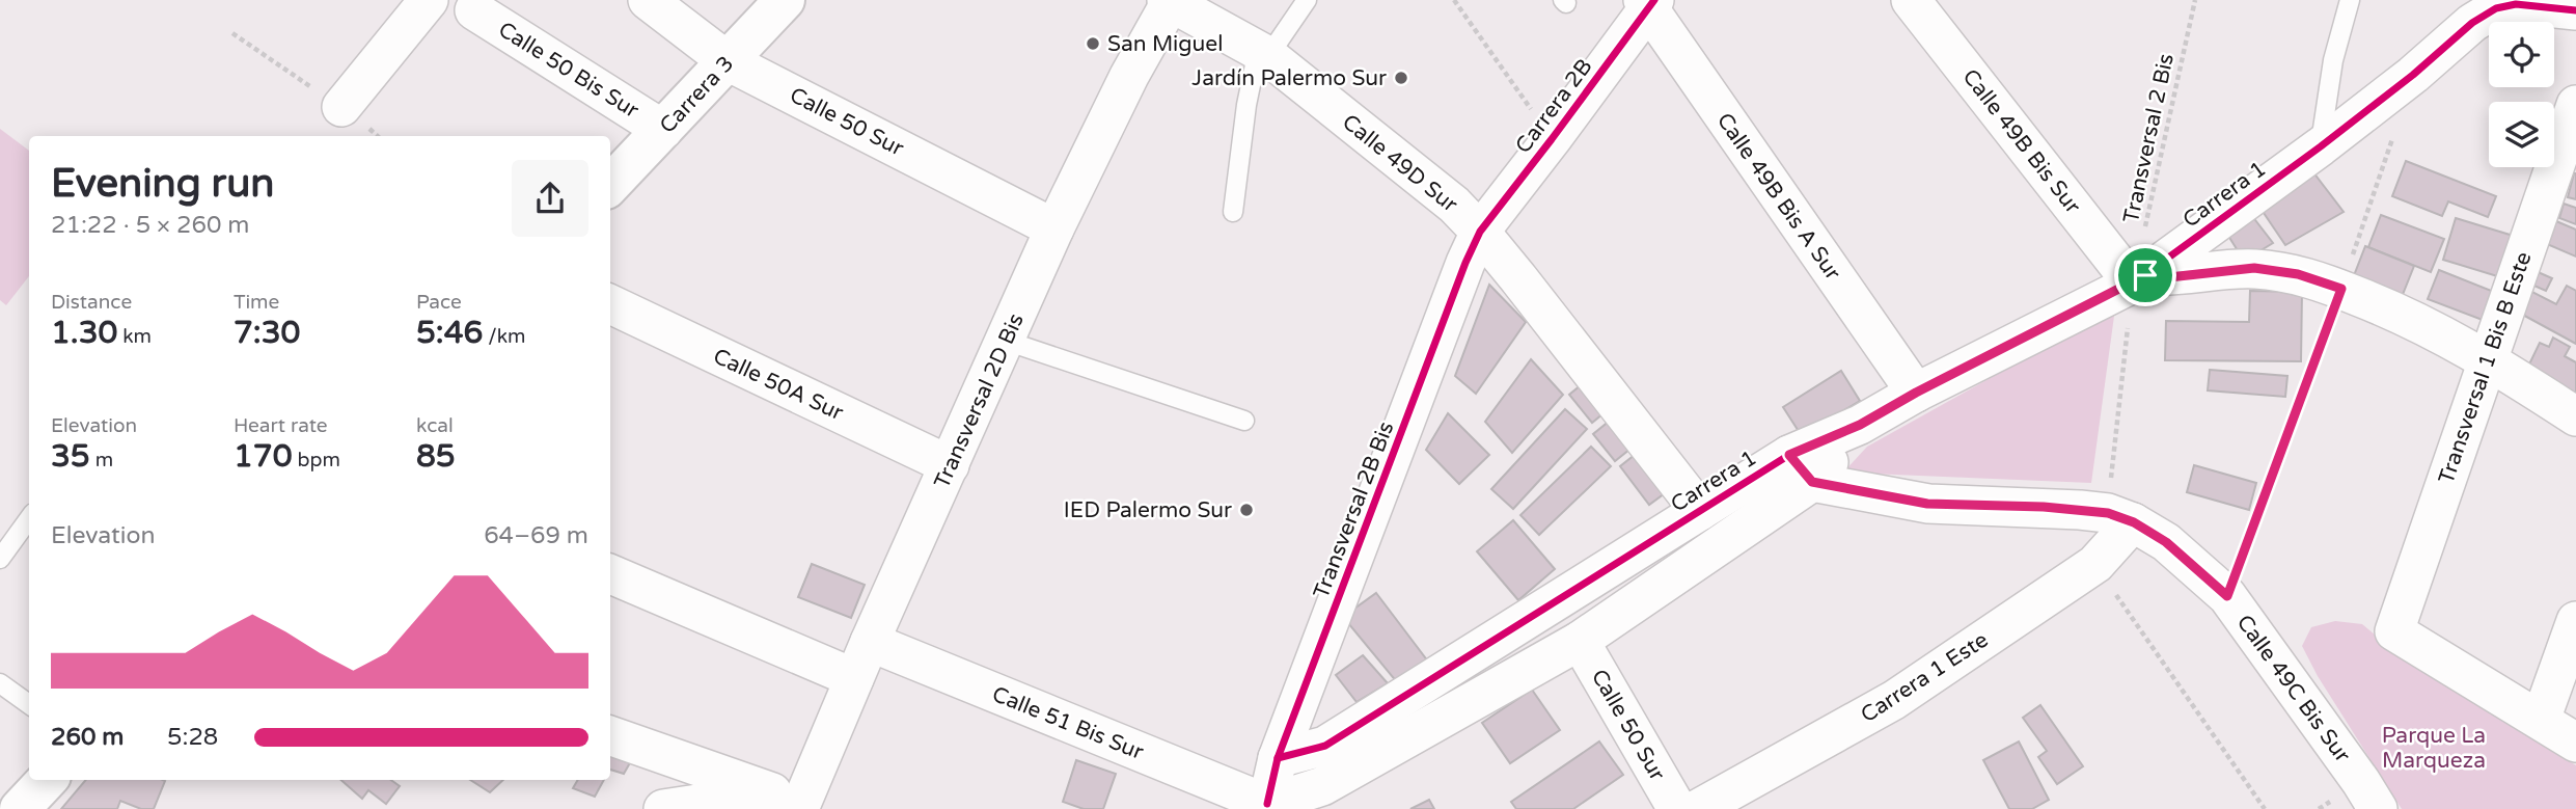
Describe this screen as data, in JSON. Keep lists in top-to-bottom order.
{
  "streets": {
    "street": [
      "Calle 50 Bis Sur",
      "Carrera 3",
      "Carrera 2B",
      "Calle 50 Sur",
      "Calle 49B Bis Sur",
      "Calle 49D Sur",
      "Carrera 1",
      "Calle 49B Bis A Sur",
      "Transversal 1 Bis B Este",
      "Calle 50A Sur",
      "Transversal 2D Bis",
      "Transversal 2B Bis",
      "Carrera 1 Este",
      "Calle 49C Bis Sur",
      "Calle 51 Bis Sur"
    ],
    "path": ["Transversal 2 Bis"]
  },
  "crossings": [
    ["Calle 50 Bis Sur", "Carrera 3"],
    ["Carrera 3", "Calle 50 Sur"],
    ["Carrera 2B", "Calle 49D Sur"],
    ["Carrera 2B", "Calle 49B Bis A Sur"],
    ["Carrera 2B", "Transversal 2B Bis"],
    ["Calle 50 Sur", "Carrera 1"],
    ["Calle 50 Sur", "Transversal 2D Bis"],
    ["Calle 49B Bis Sur", "Carrera 1"],
    ["Calle 49D Sur", "Carrera 1"],
    ["Calle 49D Sur", "Transversal 2D Bis"],
    ["Calle 49D Sur", "Transversal 2B Bis"],
    ["Carrera 1", "Calle 49B Bis A Sur"],
    ["Carrera 1", "Transversal 2B Bis"],
    ["Carrera 1", "Calle 51 Bis Sur"],
    ["Calle 50A Sur", "Transversal 2D Bis"],
    ["Transversal 2D Bis", "Calle 51 Bis Sur"],
    ["Transversal 2B Bis", "Calle 51 Bis Sur"],
    ["Carrera 1 Este", "Calle 49C Bis Sur"]
  ],
  "parks": ["Parque La Marqueza"],
  "places": ["San Miguel", "Jardín Palermo Sur", "IED Palermo Sur"],
  "page": {
    "heading": ["Evening run", "21:22 · 5 × 260 m"],
    "stats": [
      ["Distance", "1.30 km"],
      ["Time", "7:30"],
      ["Pace", "5:46 /km"],
      ["Elevation", "35 m"],
      ["Heart rate", "170 bpm"],
      ["kcal", "85"]
    ],
    "chart": ["Elevation", "64–69 m"],
    "list": [
      {
        "name": "260 m",
        "note": "5:28"
      }
    ]
  }
}
